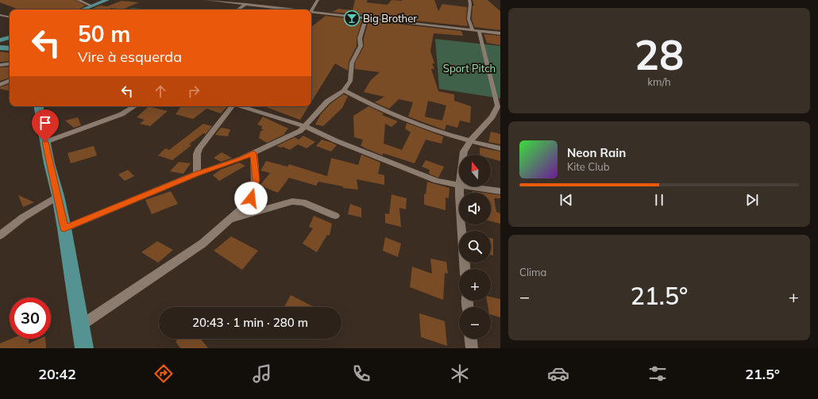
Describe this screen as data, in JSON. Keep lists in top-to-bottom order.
{
  "parks": ["Sport Pitch"],
  "places": {
    "bar": ["Big Brother"]
  },
  "north": "top",
  "page": {
    "tile": [
      ["28", "km/h"],
      "Clima"
    ],
    "turn": ["50 m", "Vire à esquerda"],
    "song": ["Neon Rain", "Kite Club"],
    "map_buttons": ["+", "−"],
    "heat": ["−", "21.5°", "+"],
    "limit": "30",
    "trip": "20:43 · 1 min · 280 m",
    "tabs": ["20:42", "21.5°"]
  }
}
